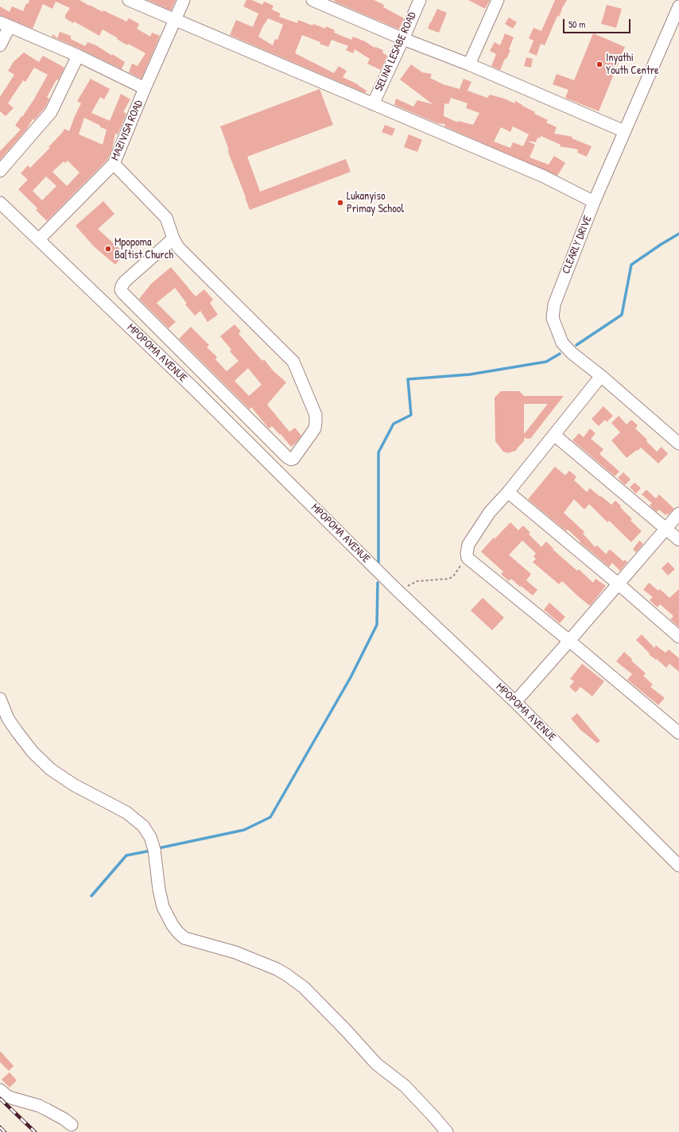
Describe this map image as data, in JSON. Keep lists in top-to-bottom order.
{
  "streets": {
    "street": [
      "SELINA LESABE ROAD",
      "MAZIVISA ROAD",
      "CLEARLY DRIVE",
      "MPOPOMA AVENUE"
    ]
  },
  "crossings": [
    ["MAZIVISA ROAD", "MPOPOMA AVENUE"]
  ],
  "places": ["Inyathi Youth Centre", "Lukanyiso Primay School", "Mpopoma Ba[tist Church"],
  "scale_bar": "50 m"
}
